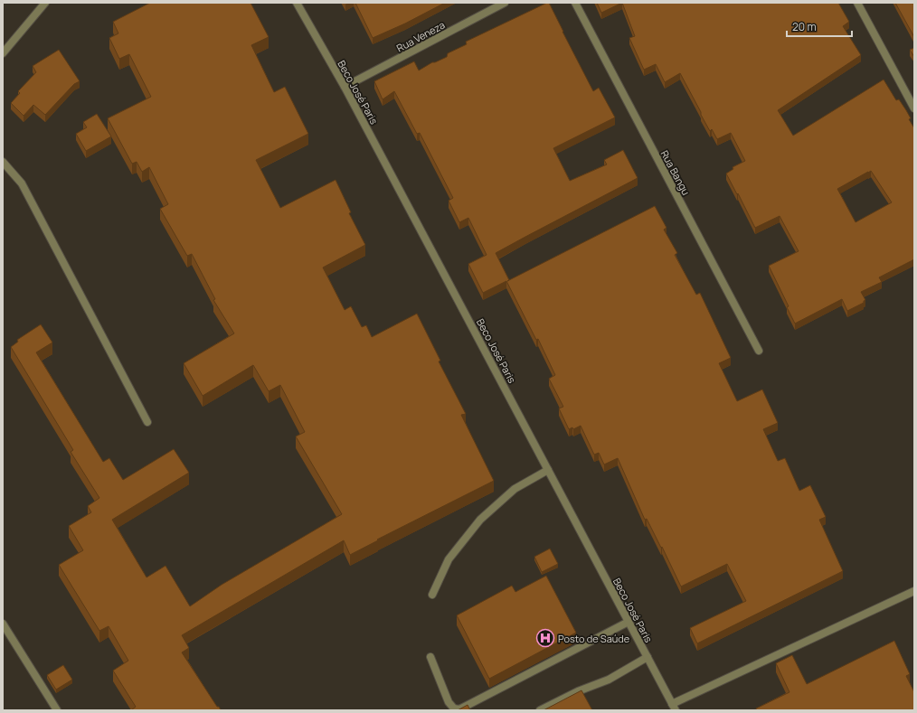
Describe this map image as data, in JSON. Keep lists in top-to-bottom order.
{
  "streets": {
    "street": ["Rua Veneza", "Beco José Paris", "Rua Bangu"]
  },
  "crossings": [
    ["Rua Veneza", "Beco José Paris"]
  ],
  "places": {
    "hospital": ["Posto de Saúde"]
  },
  "scale_bar": "20 m"
}
